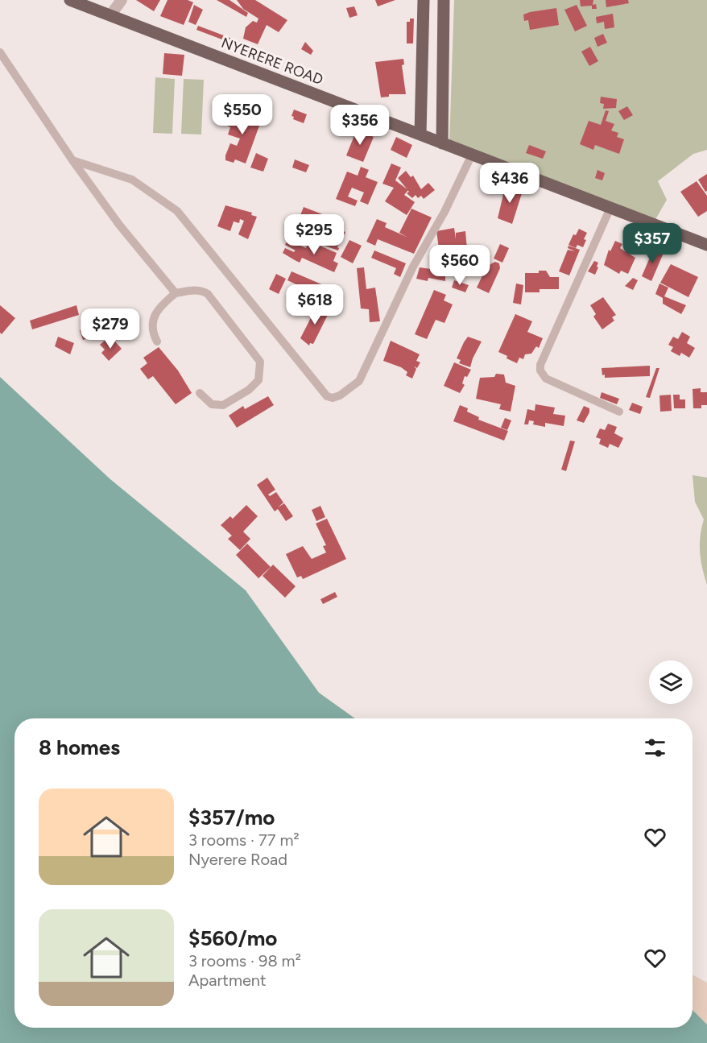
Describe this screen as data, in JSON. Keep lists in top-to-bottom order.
{
  "streets": {
    "main road": ["NYERERE ROAD"]
  },
  "page": {
    "price": [
      "$550",
      "$356",
      "$436",
      "$295",
      "$357",
      "$560",
      "$618",
      "$279"
    ],
    "heading": "8 homes",
    "list": [
      {
        "name": "$357/mo",
        "note": "3 rooms · 77 m² · Nyerere Road"
      },
      {
        "name": "$560/mo",
        "note": "3 rooms · 98 m² · Apartment"
      }
    ]
  }
}
